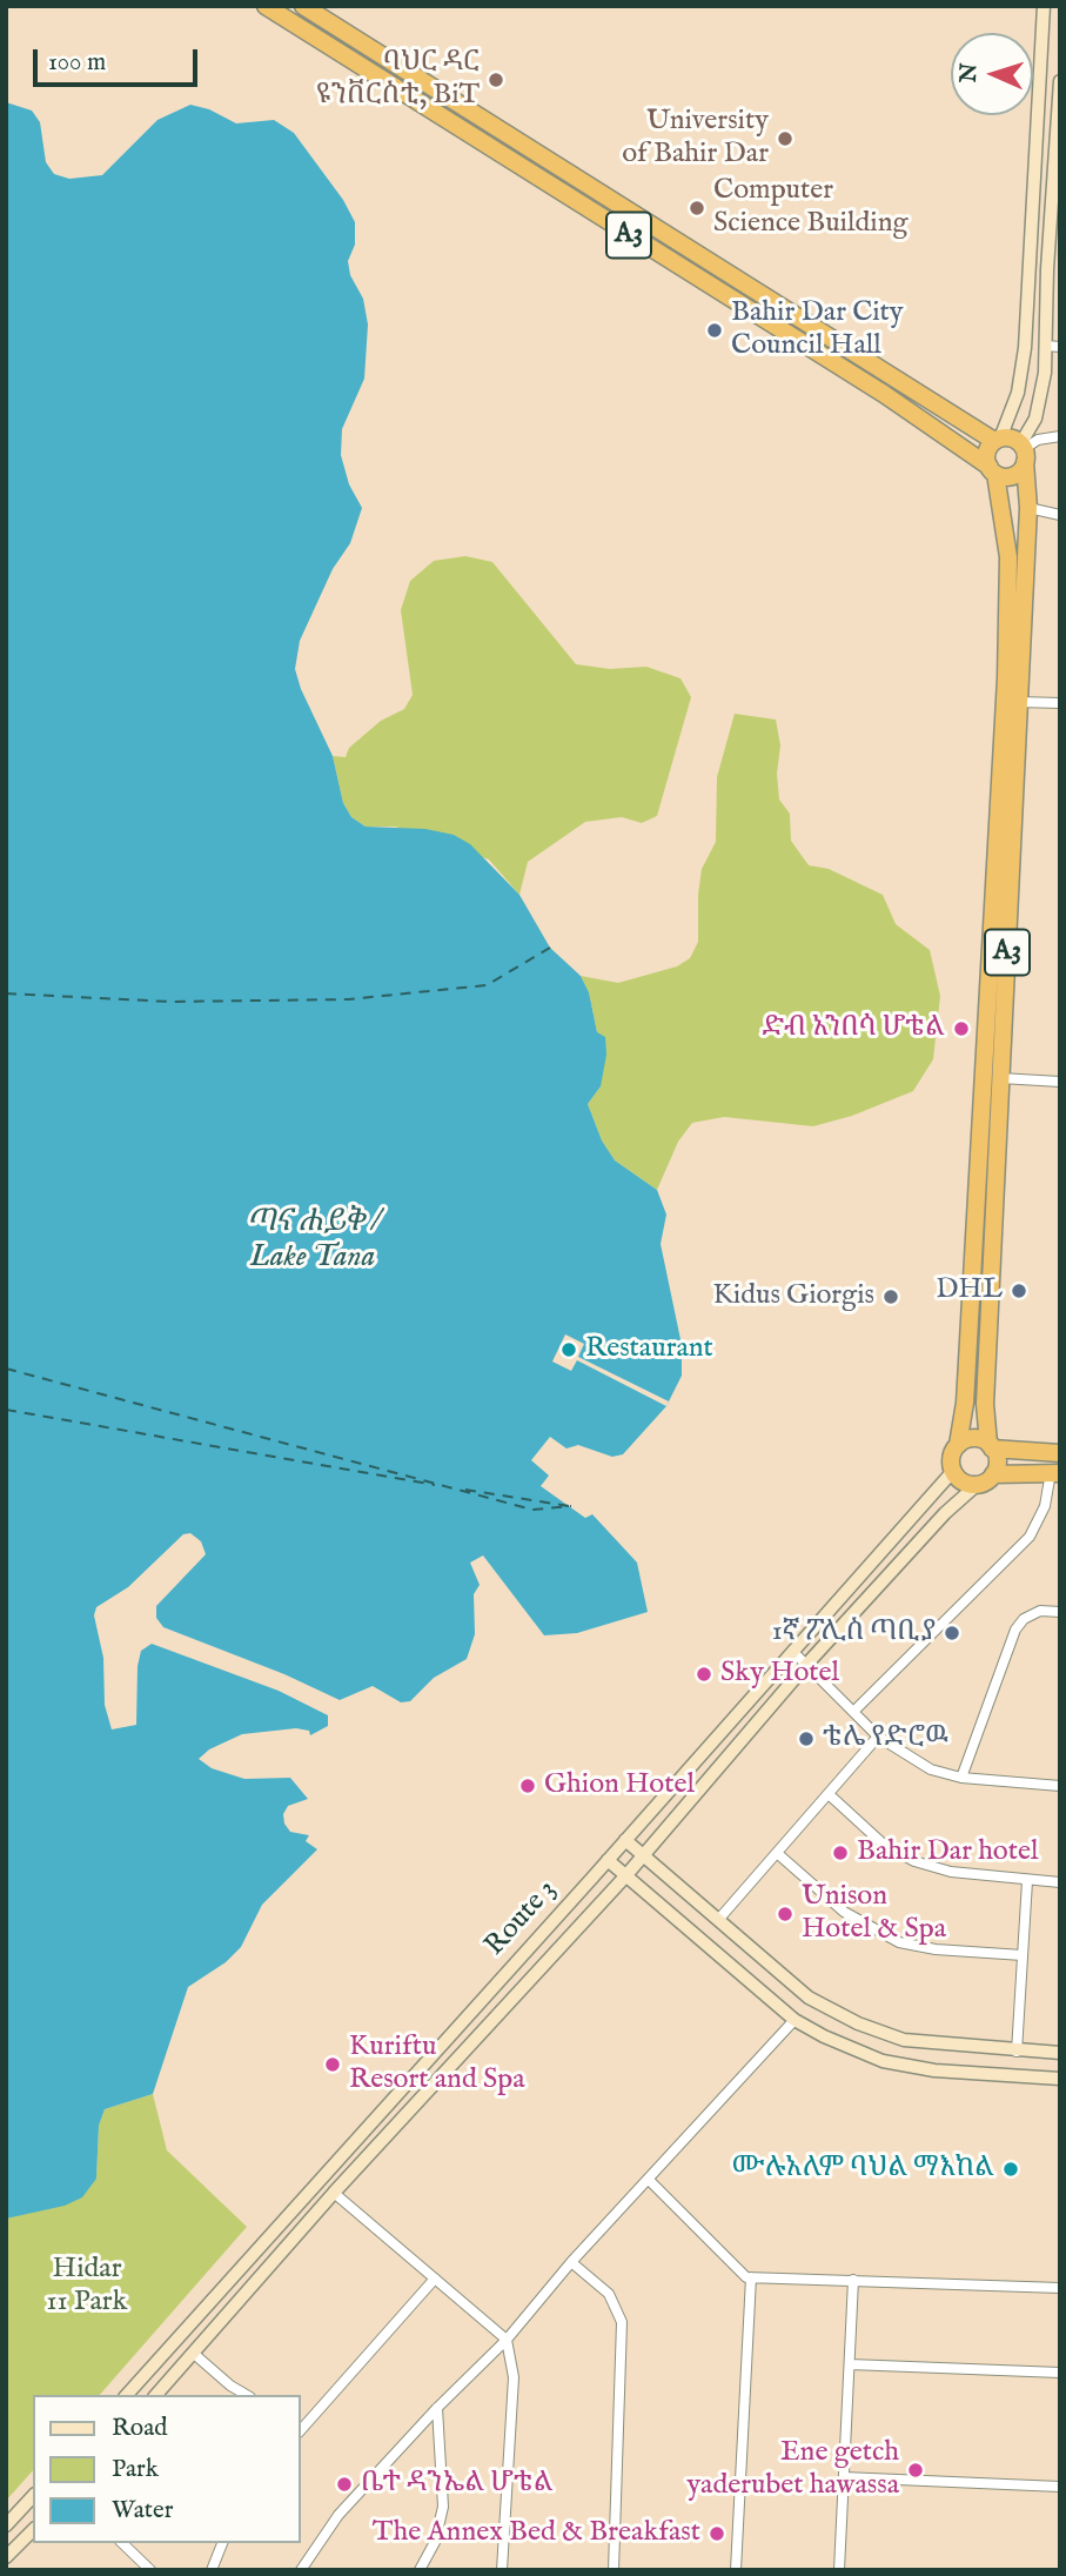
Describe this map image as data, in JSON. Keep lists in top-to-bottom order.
{
  "streets": {
    "highway": ["A3"],
    "main road": ["Route 3"]
  },
  "crossings": [
    ["A3", "Route 3"]
  ],
  "water": ["ጣና ሐይቅ / Lake Tana"],
  "parks": ["Hidar 11 Park"],
  "places": [
    "ባህር ዳር ዩንቨርስቲ, BiT",
    "University of Bahir Dar",
    "Computer Science Building",
    "Bahir Dar City Council Hall",
    "ድብ አንበሳ ሆቴል",
    "DHL",
    "Kidus Giorgis",
    "Restaurant",
    "1ኛ ፖሊስ ጣቢያ",
    "Sky Hotel",
    "ቴሌ የድሮዉ",
    "Ghion Hotel",
    "Bahir Dar hotel",
    "Unison Hotel & Spa",
    "Kuriftu Resort and Spa",
    "ሙሉአለም ባህል ማእከል",
    "Ene getch yaderubet hawassa",
    "ቤተ ዳንኤል ሆቴል",
    "The Annex Bed & Breakfast"
  ],
  "legend": ["Road", "Park", "Water"],
  "scale_bar": "100 m",
  "north": "left"
}
